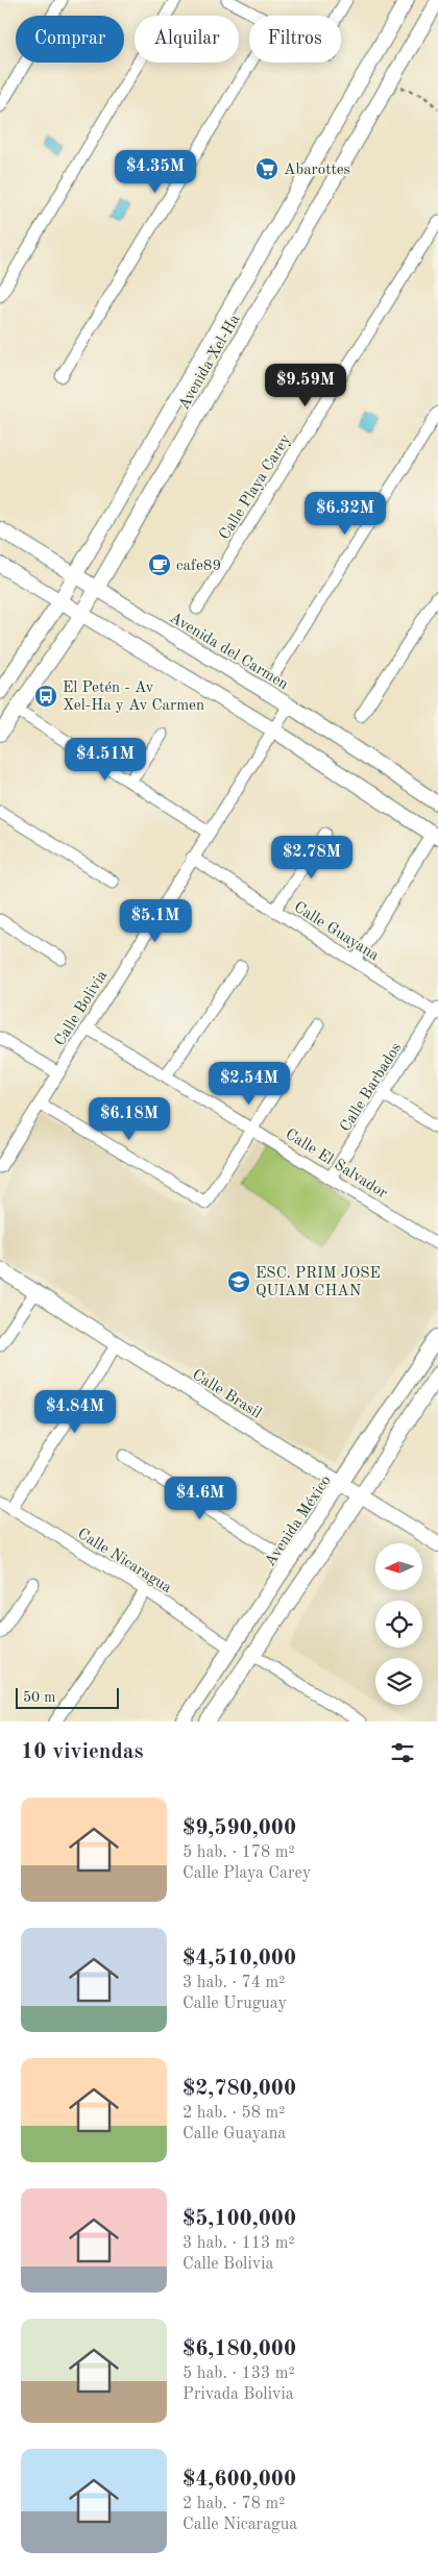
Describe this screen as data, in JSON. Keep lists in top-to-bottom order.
{
  "streets": {
    "street": [
      "Avenida Xel-Ha",
      "Calle Playa Carey",
      "Avenida del Carmen",
      "Calle Guayana",
      "Calle Bolivia",
      "Calle Barbados",
      "Calle El Salvador",
      "Calle Brasil",
      "Avenida México",
      "Calle Nicaragua"
    ]
  },
  "crossings": [
    ["Avenida Xel-Ha", "Avenida del Carmen"],
    ["Avenida del Carmen", "Calle Bolivia"],
    ["Calle Guayana", "Calle Bolivia"],
    ["Calle Guayana", "Calle Barbados"],
    ["Calle Bolivia", "Calle El Salvador"],
    ["Calle Barbados", "Calle El Salvador"],
    ["Calle Brasil", "Avenida México"],
    ["Avenida México", "Calle Nicaragua"]
  ],
  "places": {
    "supermarket": ["Abarottes"],
    "cafe": ["cafe89"],
    "bus stop": ["El Petén - Av Xel-Ha y Av Carmen"],
    "school or university": ["ESC. PRIM JOSE QUIAM CHAN"]
  },
  "scale_bar": "50 m",
  "north": "left",
  "page": {
    "chip": ["Comprar", "Alquilar", "Filtros"],
    "price": [
      "$4.35M",
      "$9.59M",
      "$6.32M",
      "$4.51M",
      "$2.78M",
      "$5.1M",
      "$2.54M",
      "$6.18M",
      "$4.84M",
      "$4.6M"
    ],
    "scale": "50 m",
    "heading": "10 viviendas",
    "list": [
      {
        "name": "$9,590,000",
        "note": "5 hab. · 178 m² · Calle Playa Carey"
      },
      {
        "name": "$4,510,000",
        "note": "3 hab. · 74 m² · Calle Uruguay"
      },
      {
        "name": "$2,780,000",
        "note": "2 hab. · 58 m² · Calle Guayana"
      },
      {
        "name": "$5,100,000",
        "note": "3 hab. · 113 m² · Calle Bolivia"
      },
      {
        "name": "$6,180,000",
        "note": "5 hab. · 133 m² · Privada Bolivia"
      },
      {
        "name": "$4,600,000",
        "note": "2 hab. · 78 m² · Calle Nicaragua"
      }
    ]
  }
}
